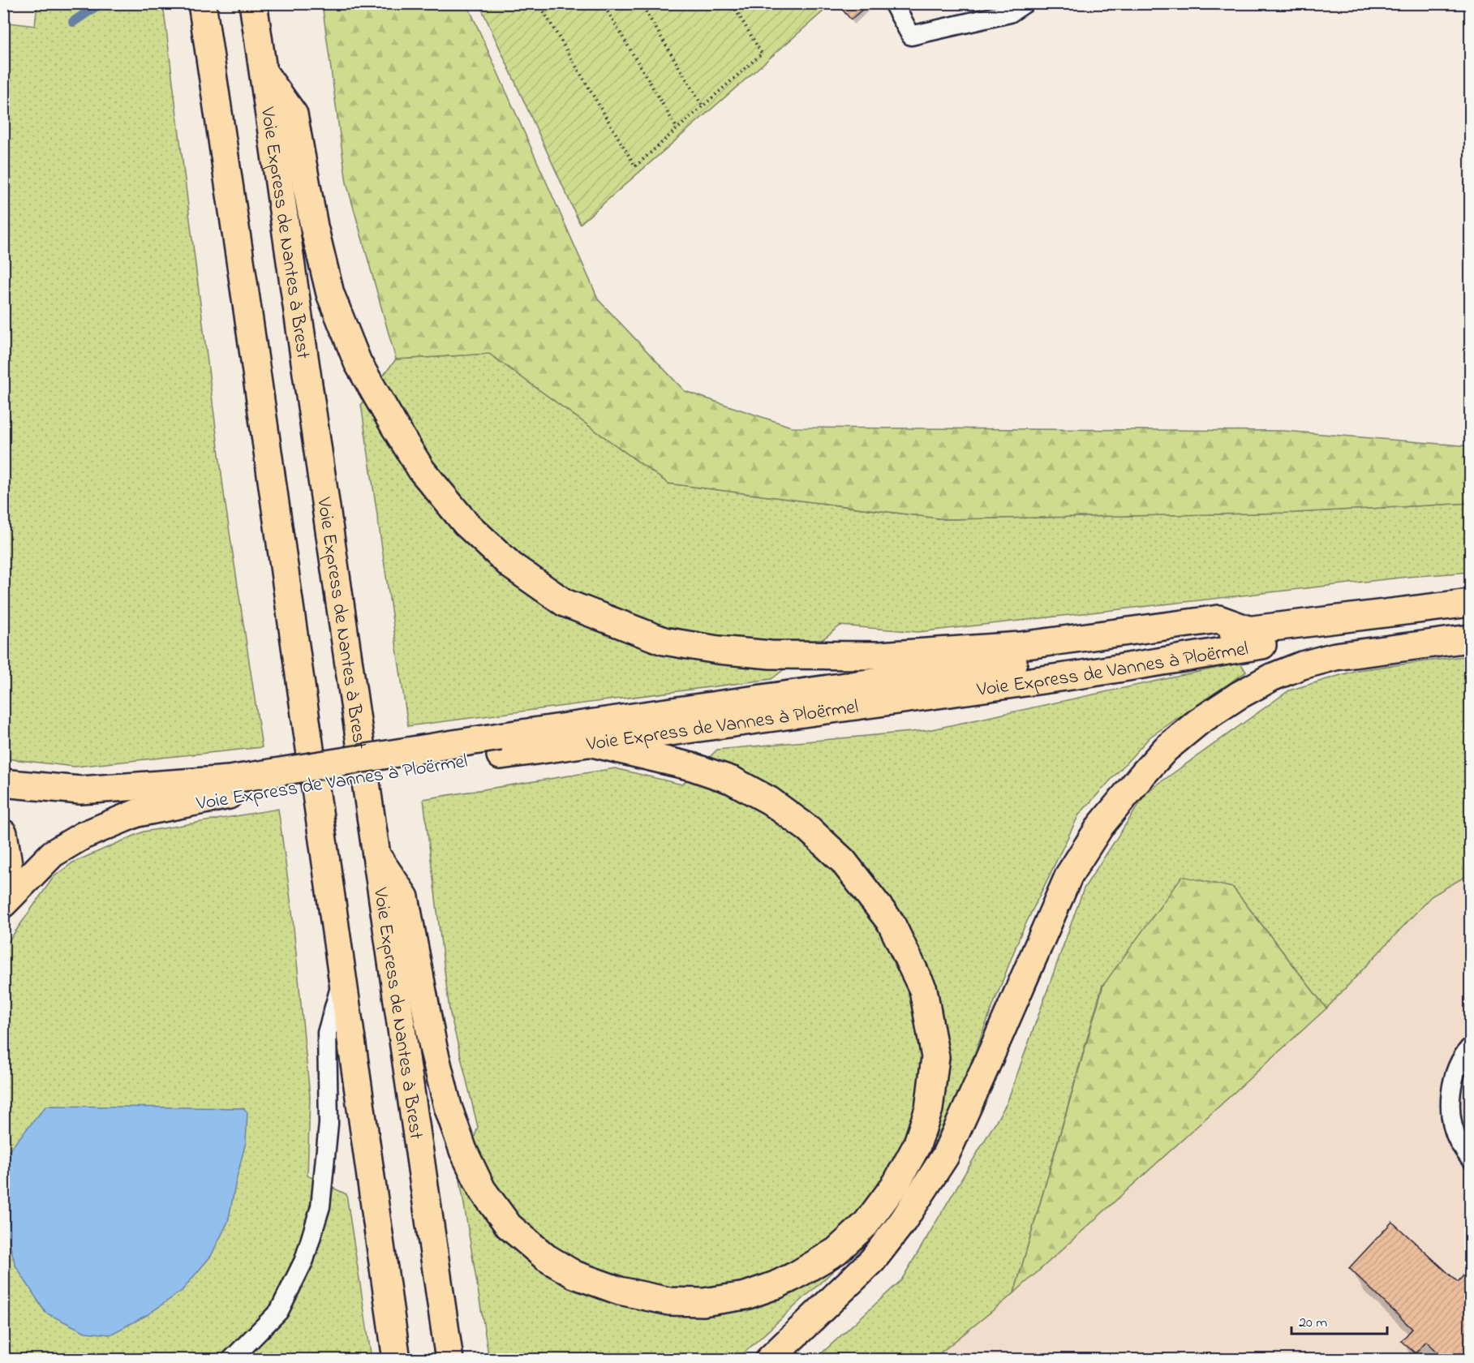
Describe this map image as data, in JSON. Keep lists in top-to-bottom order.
{
  "streets": {
    "highway": ["Voie Express de Nantes à Brest", "Voie Express de Vannes à Ploërmel"]
  },
  "scale_bar": "20 m"
}
